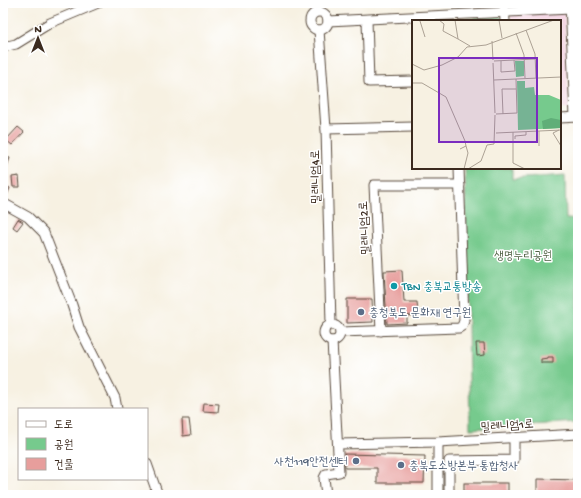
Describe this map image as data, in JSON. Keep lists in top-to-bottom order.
{
  "streets": {
    "street": ["밀레니엄4로", "밀레니엄2로", "밀레니엄1로"]
  },
  "parks": ["생명누리공원"],
  "places": [
    "TBN 충북교통방송",
    "충청북도 문화재 연구원",
    "사천119안전센터",
    "충북도소방본부 통합청사"
  ],
  "legend": ["도로", "공원", "건물"],
  "north": "top"
}
